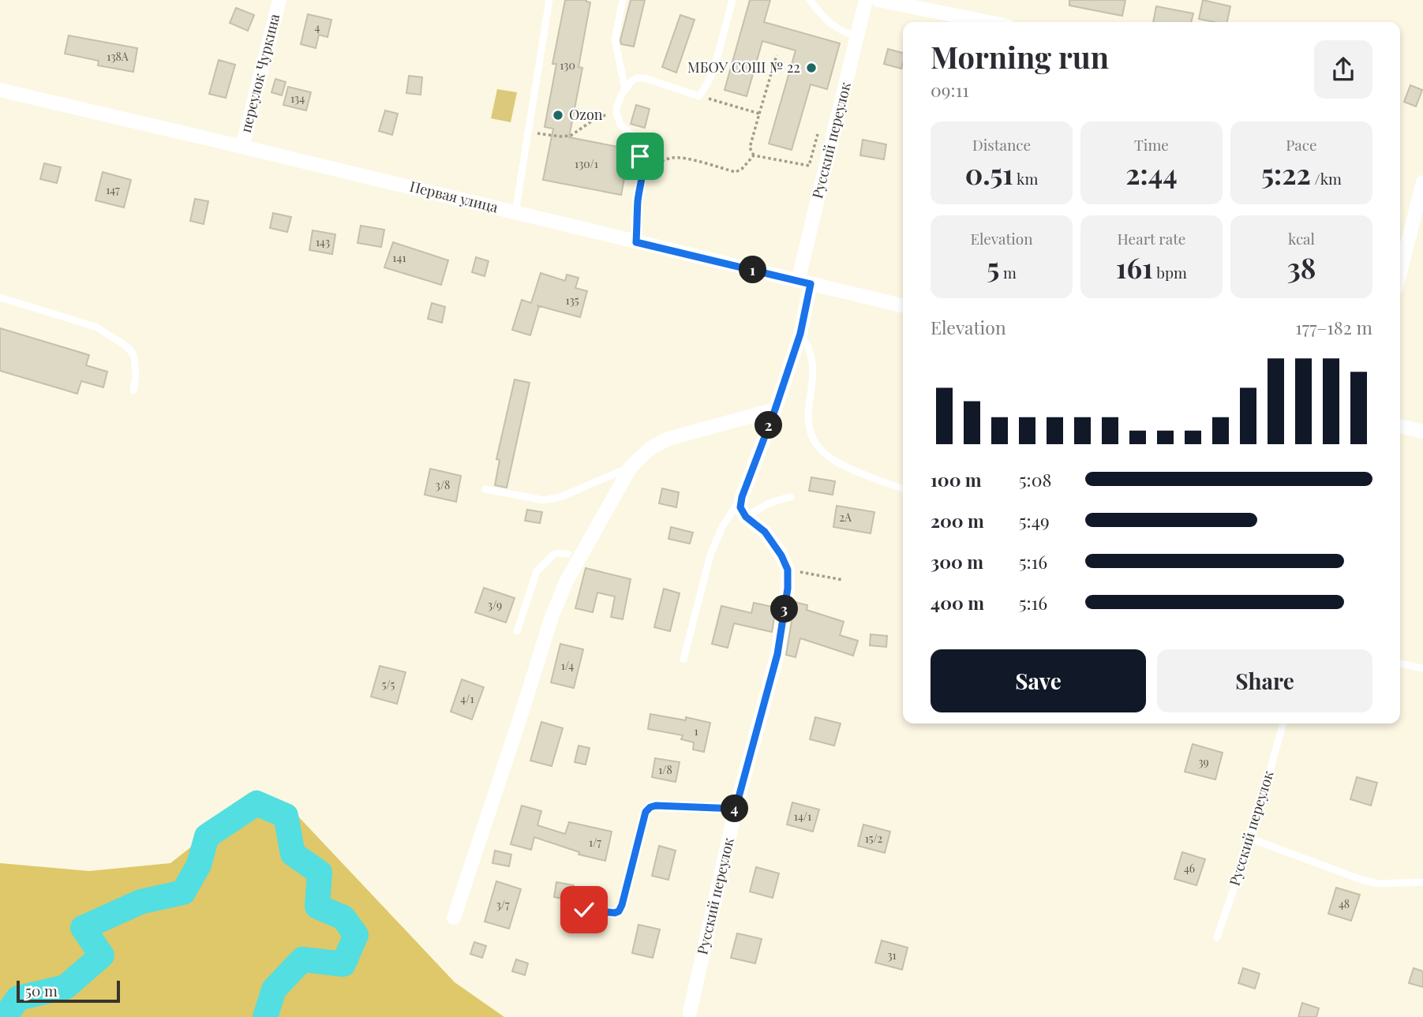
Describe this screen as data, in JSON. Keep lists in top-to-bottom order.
{
  "streets": {
    "street": ["переулок Чуркина", "Русский переулок", "Первая улица"]
  },
  "crossings": [
    ["переулок Чуркина", "Первая улица"],
    ["Русский переулок", "Первая улица"]
  ],
  "places": ["МБОУ СОШ № 22", "Ozon"],
  "house_numbers": [
    "4",
    "138А",
    "130",
    "134",
    "130/1",
    "147",
    "143",
    "141",
    "135",
    "3/8",
    "2А",
    "3/9",
    "1/4",
    "5/5",
    "4/1",
    "1",
    "39",
    "1/8",
    "14/1",
    "15/2",
    "1/7",
    "46",
    "48",
    "3/7",
    "31"
  ],
  "scale_bar": "50 m",
  "page": {
    "heading": ["Morning run", "09:11"],
    "stats": [
      ["Distance", "0.51 km"],
      ["Time", "2:44"],
      ["Pace", "5:22 /km"],
      ["Elevation", "5 m"],
      ["Heart rate", "161 bpm"],
      ["kcal", "38"]
    ],
    "pins": [
      "1",
      "2",
      "3",
      "4"
    ],
    "chart": ["Elevation", "177–182 m"],
    "list": [
      {
        "name": "100 m",
        "note": "5:08"
      },
      {
        "name": "200 m",
        "note": "5:49"
      },
      {
        "name": "300 m",
        "note": "5:16"
      },
      {
        "name": "400 m",
        "note": "5:16"
      }
    ],
    "buttons": ["Save", "Share"],
    "scale": "50 m"
  }
}
